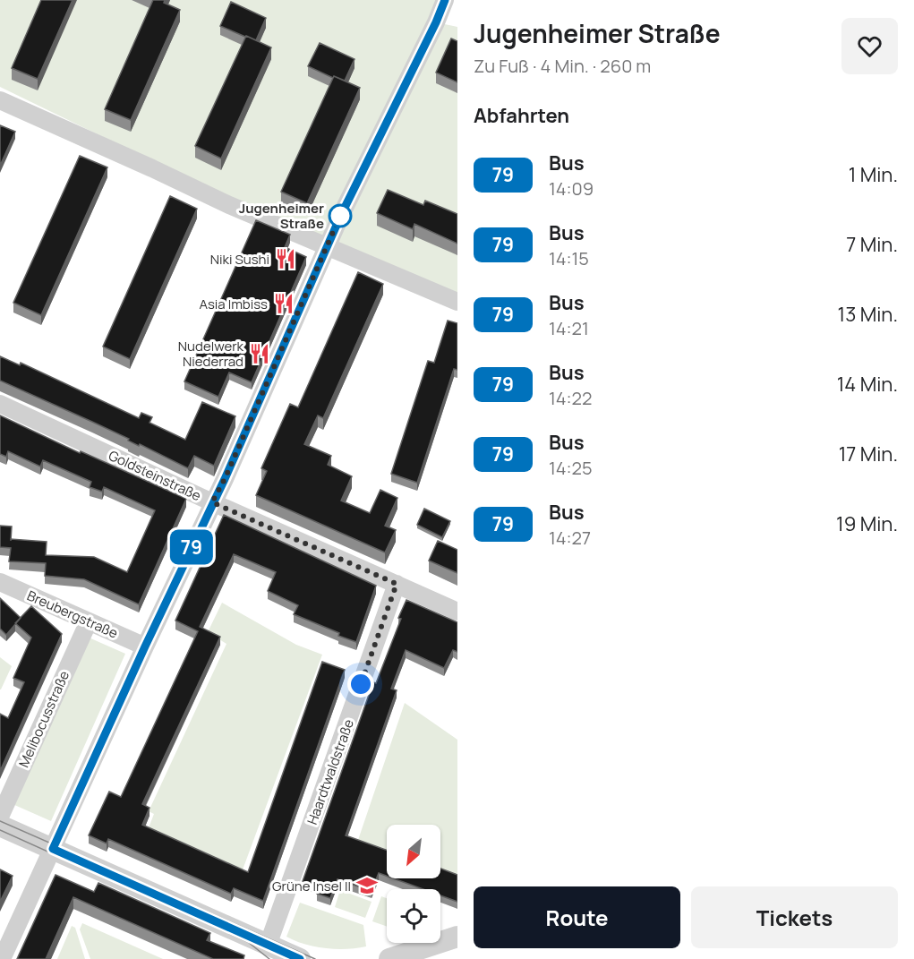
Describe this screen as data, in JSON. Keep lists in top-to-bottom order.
{
  "streets": {
    "street": [
      "Goldsteinstraße",
      "Breubergstraße",
      "Melibocusstraße",
      "Haardtwaldstraße"
    ]
  },
  "crossings": [
    ["Goldsteinstraße", "Haardtwaldstraße"],
    ["Breubergstraße", "Melibocusstraße"]
  ],
  "places": {
    "other": ["Jugenheimer Straße"],
    "restaurant": ["Niki Sushi", "Asia Imbiss", "Nudelwerk Niederrad"],
    "school or university": ["Grüne Insel II"]
  },
  "lines": ["bus line 79"],
  "north": "bottom left",
  "page": {
    "on_map": "79",
    "heading": [
      ["Jugenheimer Straße", "Zu Fuß · 4 Min. · 260 m"],
      "Abfahrten"
    ],
    "list": [
      {
        "mark": "79",
        "name": "Bus",
        "note": "14:09",
        "value": "1 Min."
      },
      {
        "mark": "79",
        "name": "Bus",
        "note": "14:15",
        "value": "7 Min."
      },
      {
        "mark": "79",
        "name": "Bus",
        "note": "14:21",
        "value": "13 Min."
      },
      {
        "mark": "79",
        "name": "Bus",
        "note": "14:22",
        "value": "14 Min."
      },
      {
        "mark": "79",
        "name": "Bus",
        "note": "14:25",
        "value": "17 Min."
      },
      {
        "mark": "79",
        "name": "Bus",
        "note": "14:27",
        "value": "19 Min."
      }
    ],
    "buttons": ["Route", "Tickets"]
  }
}
